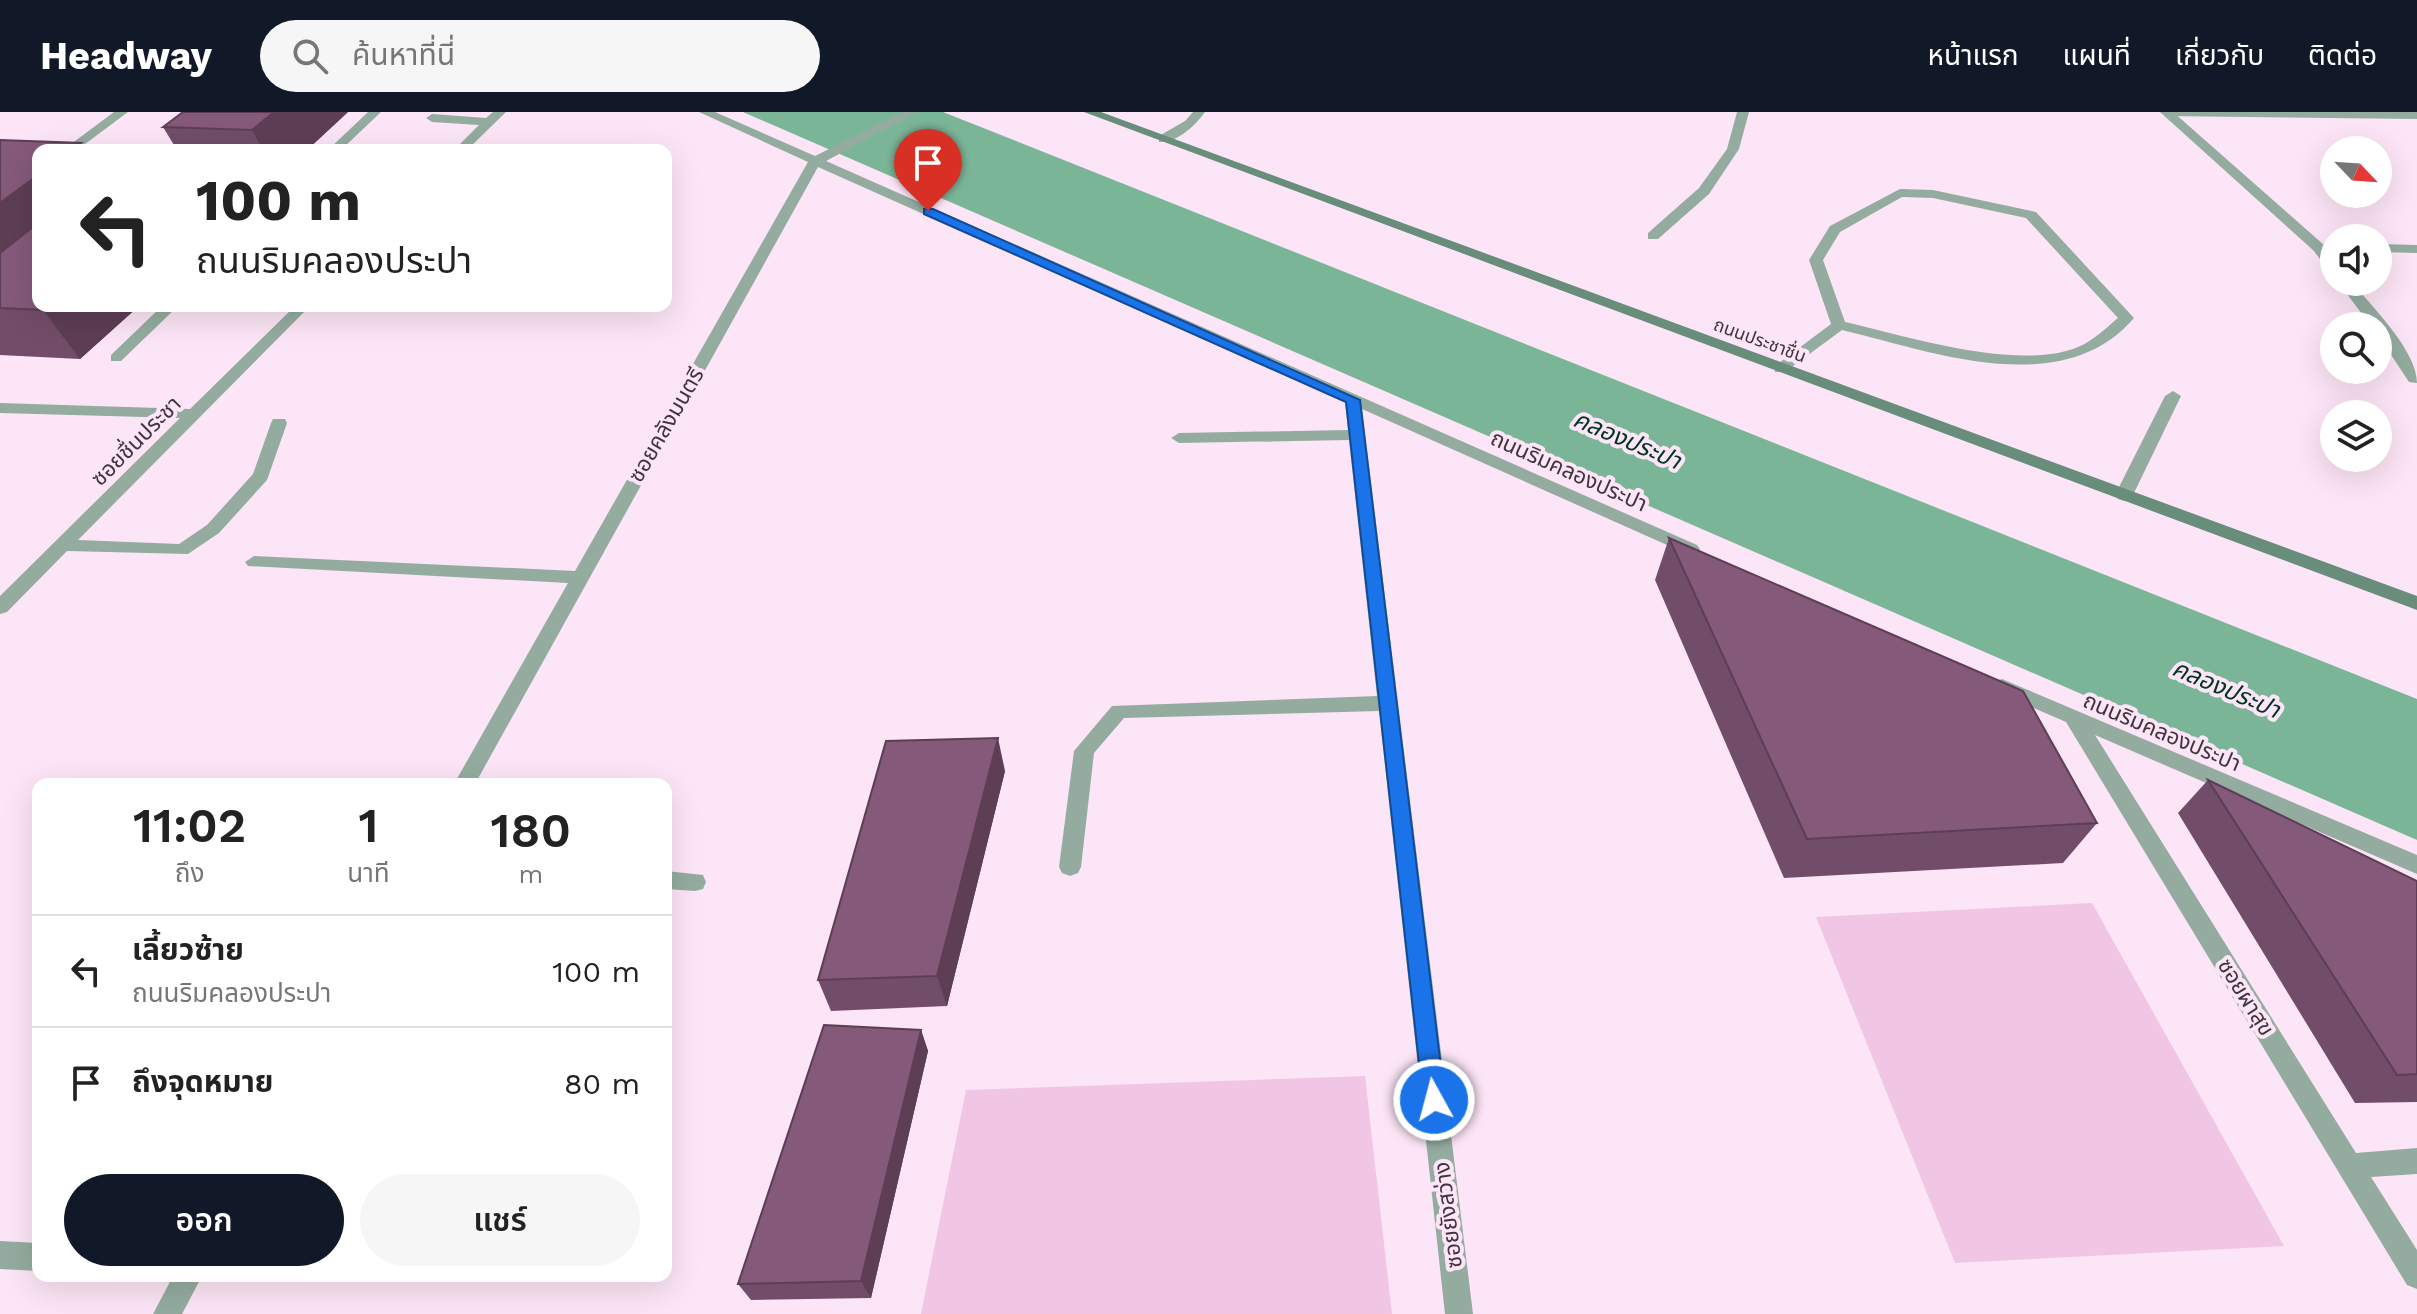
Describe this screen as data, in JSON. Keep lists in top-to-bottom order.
{
  "streets": {
    "main road": ["ถนนประชาชื่น"],
    "street": [
      "ซอยคลังมนตรี",
      "ซอยชื่นประชา",
      "ถนนริมคลองประปา",
      "ซอยผาสุข",
      "ซอยยังสว่าง"
    ]
  },
  "crossings": [
    ["ซอยคลังมนตรี", "ถนนริมคลองประปา"],
    ["ถนนริมคลองประปา", "ซอยผาสุข"],
    ["ถนนริมคลองประปา", "ซอยยังสว่าง"]
  ],
  "water": ["คลองประปา"],
  "north": "bottom right",
  "page": {
    "header": "Headway",
    "search": "ค้นหาที่นี่",
    "nav": [
      "หน้าแรก",
      "แผนที่",
      "เกี่ยวกับ",
      "ติดต่อ"
    ],
    "turn": ["100 m", "ถนนริมคลองประปา"],
    "eta": [
      "11:02",
      "ถึง",
      "1",
      "นาที",
      "180",
      "m"
    ],
    "list": [
      {
        "name": "เลี้ยวซ้าย",
        "note": "ถนนริมคลองประปา",
        "value": "100 m"
      },
      {
        "name": "ถึงจุดหมาย",
        "value": "80 m"
      }
    ],
    "buttons": ["ออก", "แชร์"]
  }
}
